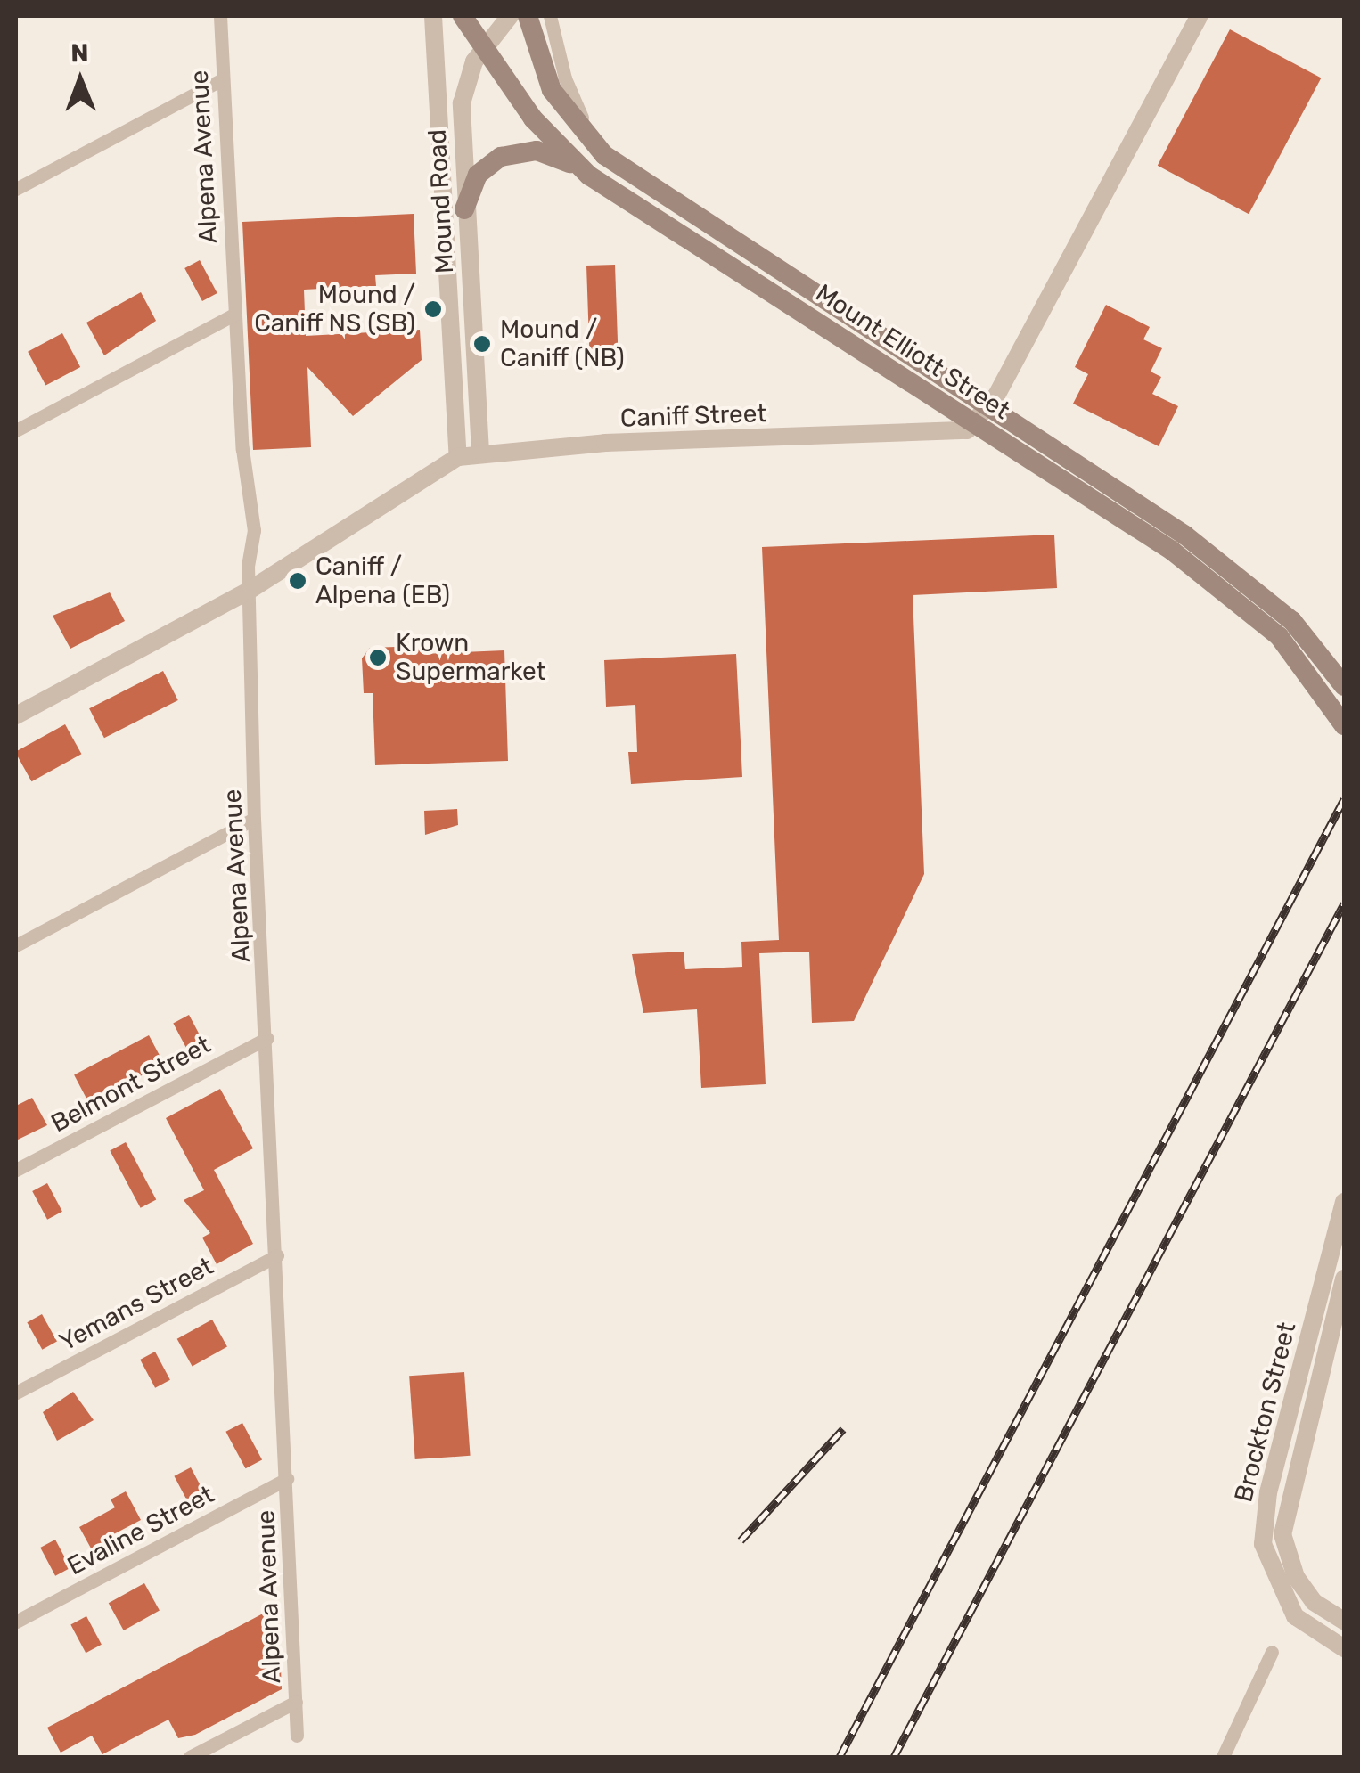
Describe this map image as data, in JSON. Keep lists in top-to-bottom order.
{
  "streets": {
    "main road": ["Mount Elliott Street"],
    "street": [
      "Alpena Avenue",
      "Mound Road",
      "Caniff Street",
      "Belmont Street",
      "Yemans Street",
      "Brockton Street",
      "Evaline Street"
    ]
  },
  "crossings": [
    ["Alpena Avenue", "Caniff Street"],
    ["Alpena Avenue", "Belmont Street"],
    ["Alpena Avenue", "Yemans Street"],
    ["Alpena Avenue", "Evaline Street"],
    ["Mound Road", "Mount Elliott Street"],
    ["Mound Road", "Caniff Street"]
  ],
  "places": [
    "Mound / Caniff NS (SB)",
    "Mound / Caniff (NB)",
    "Caniff / Alpena (EB)",
    "Krown Supermarket"
  ],
  "north": "top"
}
